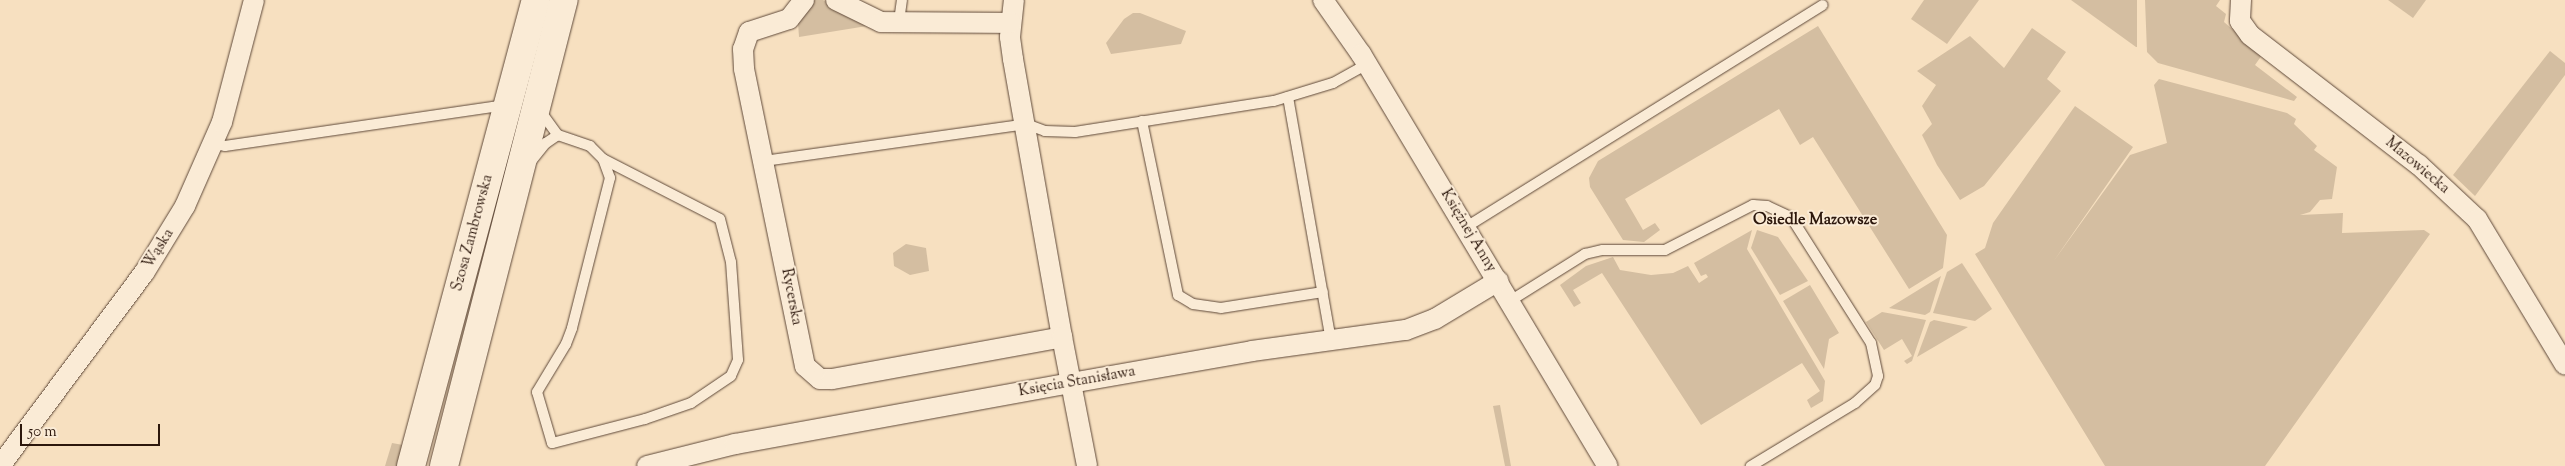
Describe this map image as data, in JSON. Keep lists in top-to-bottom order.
{
  "streets": {
    "main road": ["Szosa Zambrowska"],
    "street": [
      "Mazowiecka",
      "Księżnej Anny",
      "Wąska",
      "Rycerska",
      "Księcia Stanisława"
    ]
  },
  "crossings": [
    ["Księżnej Anny", "Księcia Stanisława"]
  ],
  "districts": ["Osiedle Mazowsze"],
  "scale_bar": "50 m"
}
